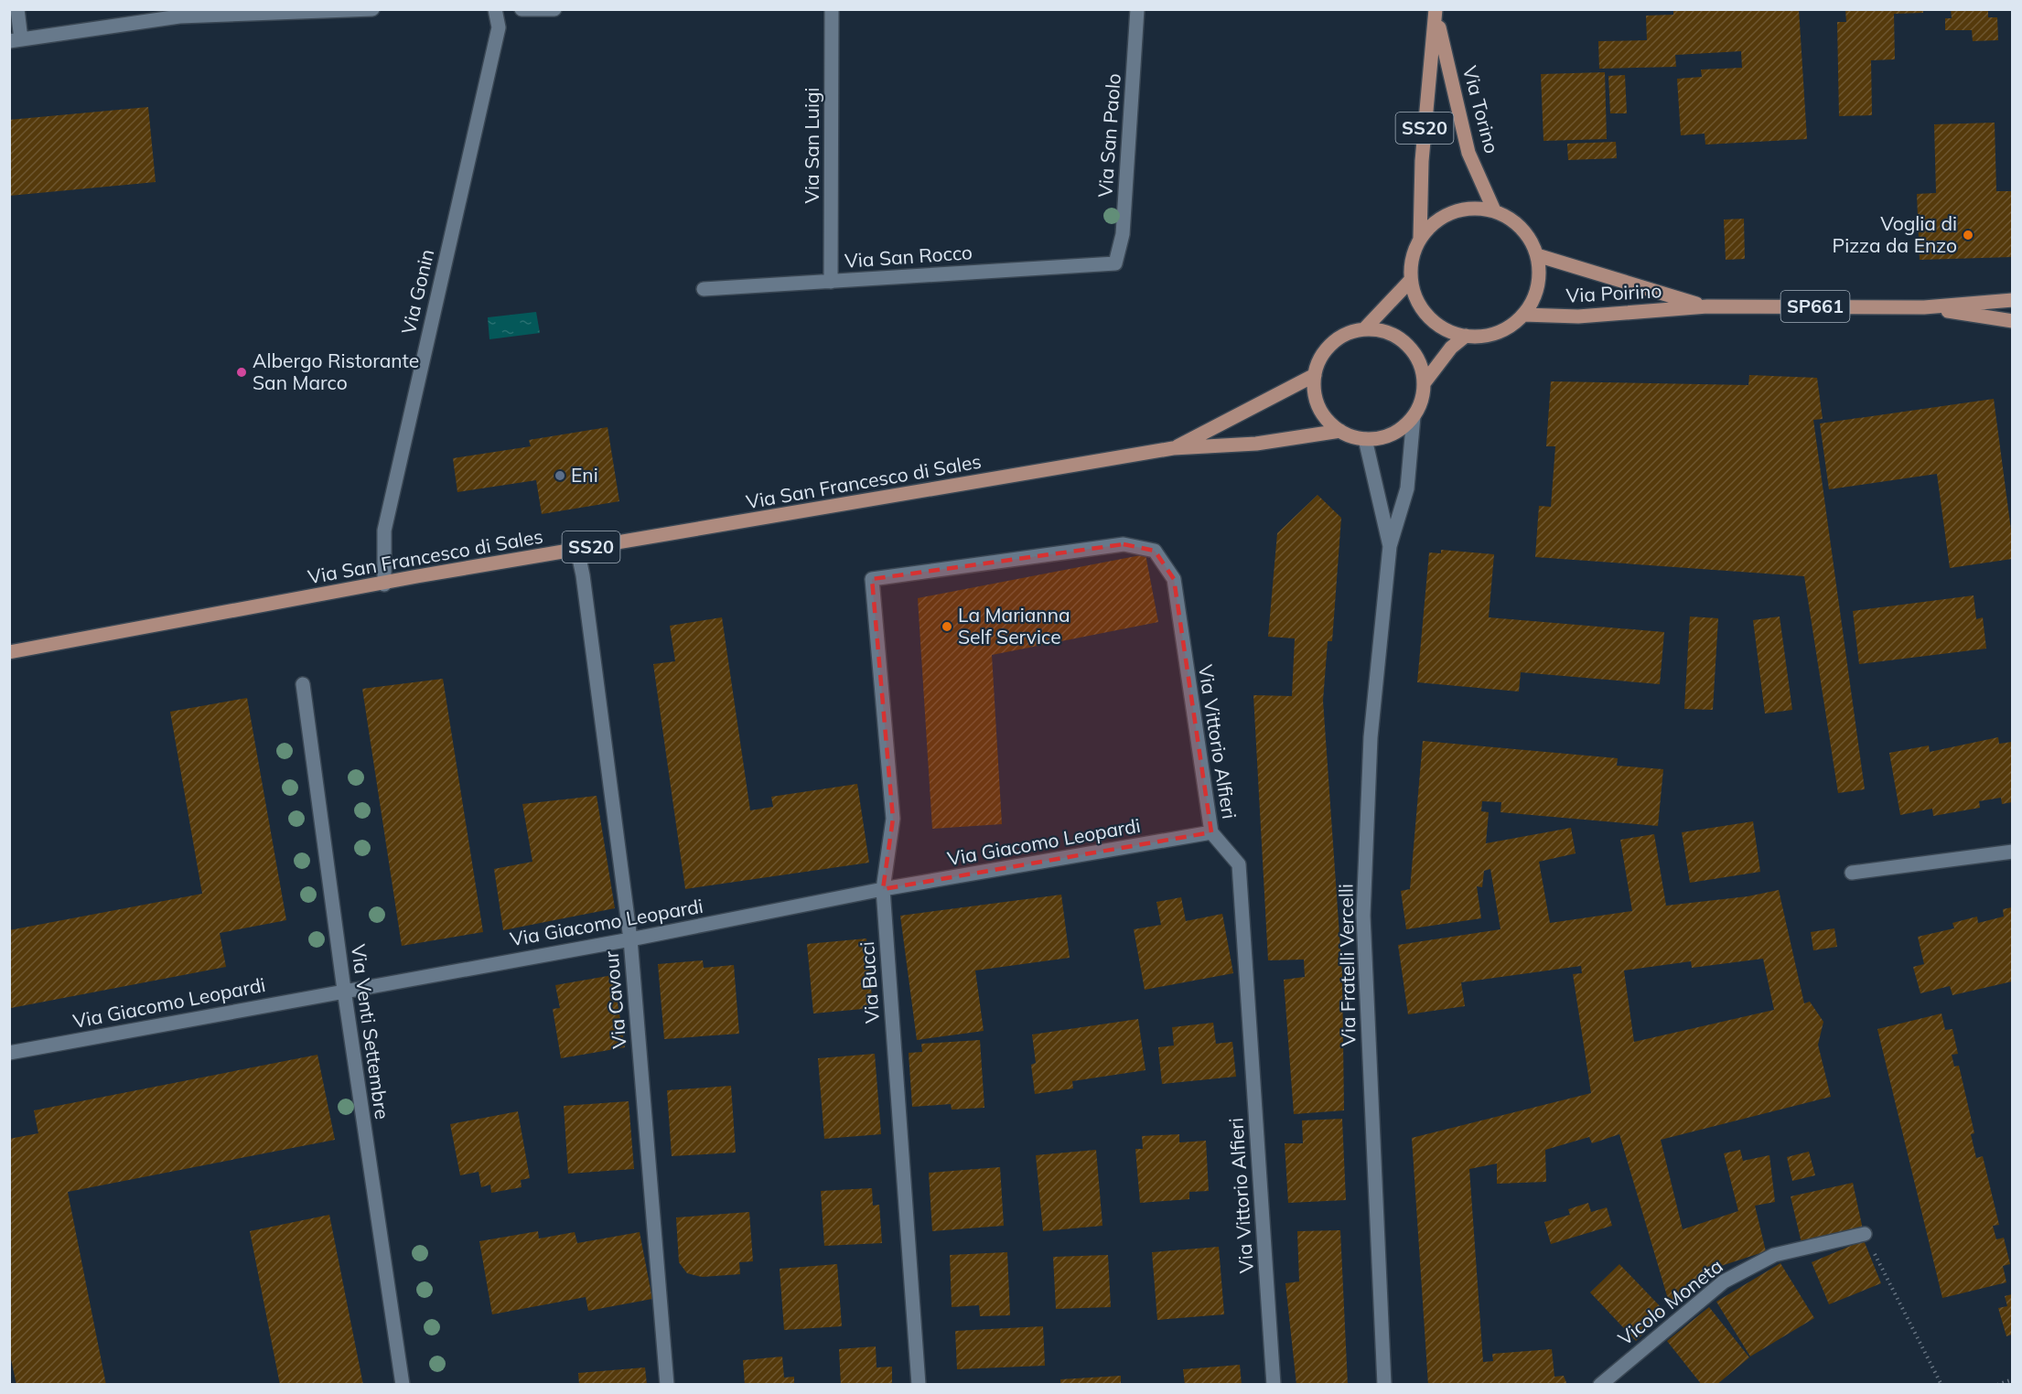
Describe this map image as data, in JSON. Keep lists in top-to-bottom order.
{
  "streets": {
    "main road": [
      "Via Torino",
      "SS20",
      "Via Poirino",
      "SP661",
      "Via San Francesco di Sales"
    ],
    "street": [
      "Via San Paolo",
      "Via San Luigi",
      "Via San Rocco",
      "Via Gonin",
      "Via Vittorio Alfieri",
      "Via Giacomo Leopardi",
      "Via Fratelli Vercelli",
      "Via Bucci",
      "Via Cavour",
      "Via Venti Settembre",
      "Vicolo Moneta"
    ]
  },
  "crossings": [
    ["Via Torino", "Via Poirino"],
    ["Via San Paolo", "Via San Rocco"],
    ["Via San Luigi", "Via San Rocco"],
    ["Via Gonin", "Via San Francesco di Sales"],
    ["Via San Francesco di Sales", "Via Fratelli Vercelli"],
    ["Via San Francesco di Sales", "Via Cavour"],
    ["Via Vittorio Alfieri", "Via Giacomo Leopardi"],
    ["Via Vittorio Alfieri", "Via Bucci"],
    ["Via Giacomo Leopardi", "Via Bucci"],
    ["Via Giacomo Leopardi", "Via Cavour"],
    ["Via Giacomo Leopardi", "Via Venti Settembre"]
  ],
  "places": [
    "Voglia di Pizza da Enzo",
    "Albergo Ristorante San Marco",
    "Eni",
    "La Marianna Self Service"
  ]
}
